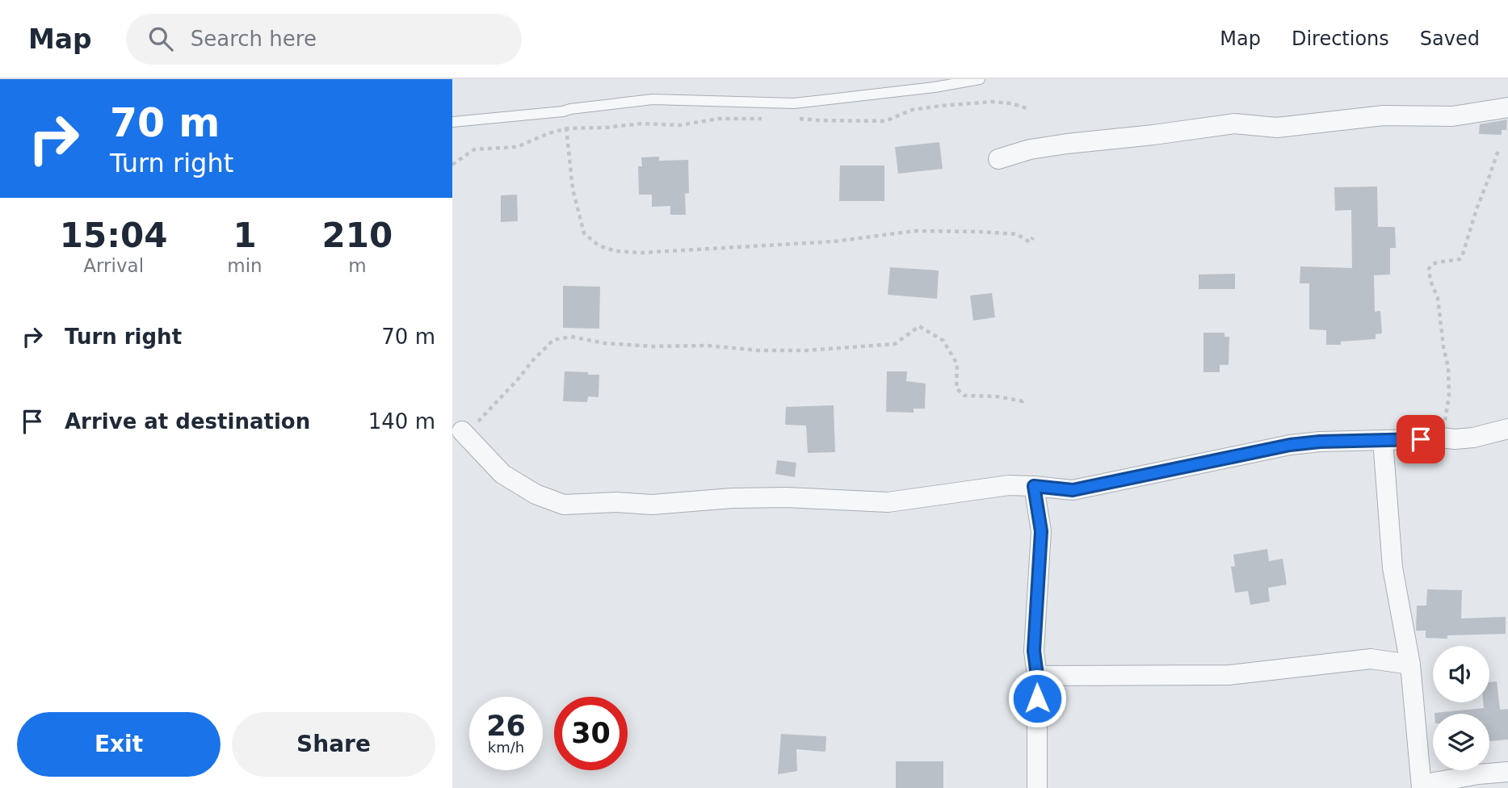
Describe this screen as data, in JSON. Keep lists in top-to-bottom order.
{
  "page": {
    "header": "Map",
    "search": "Search here",
    "nav": ["Map", "Directions", "Saved"],
    "turn": ["70 m", "Turn right"],
    "eta": [
      "15:04",
      "Arrival",
      "1",
      "min",
      "210",
      "m"
    ],
    "list": [
      {
        "name": "Turn right",
        "value": "70 m"
      },
      {
        "name": "Arrive at destination",
        "value": "140 m"
      }
    ],
    "speed": "26 km/h",
    "limit": "30",
    "buttons": ["Exit", "Share"]
  }
}
